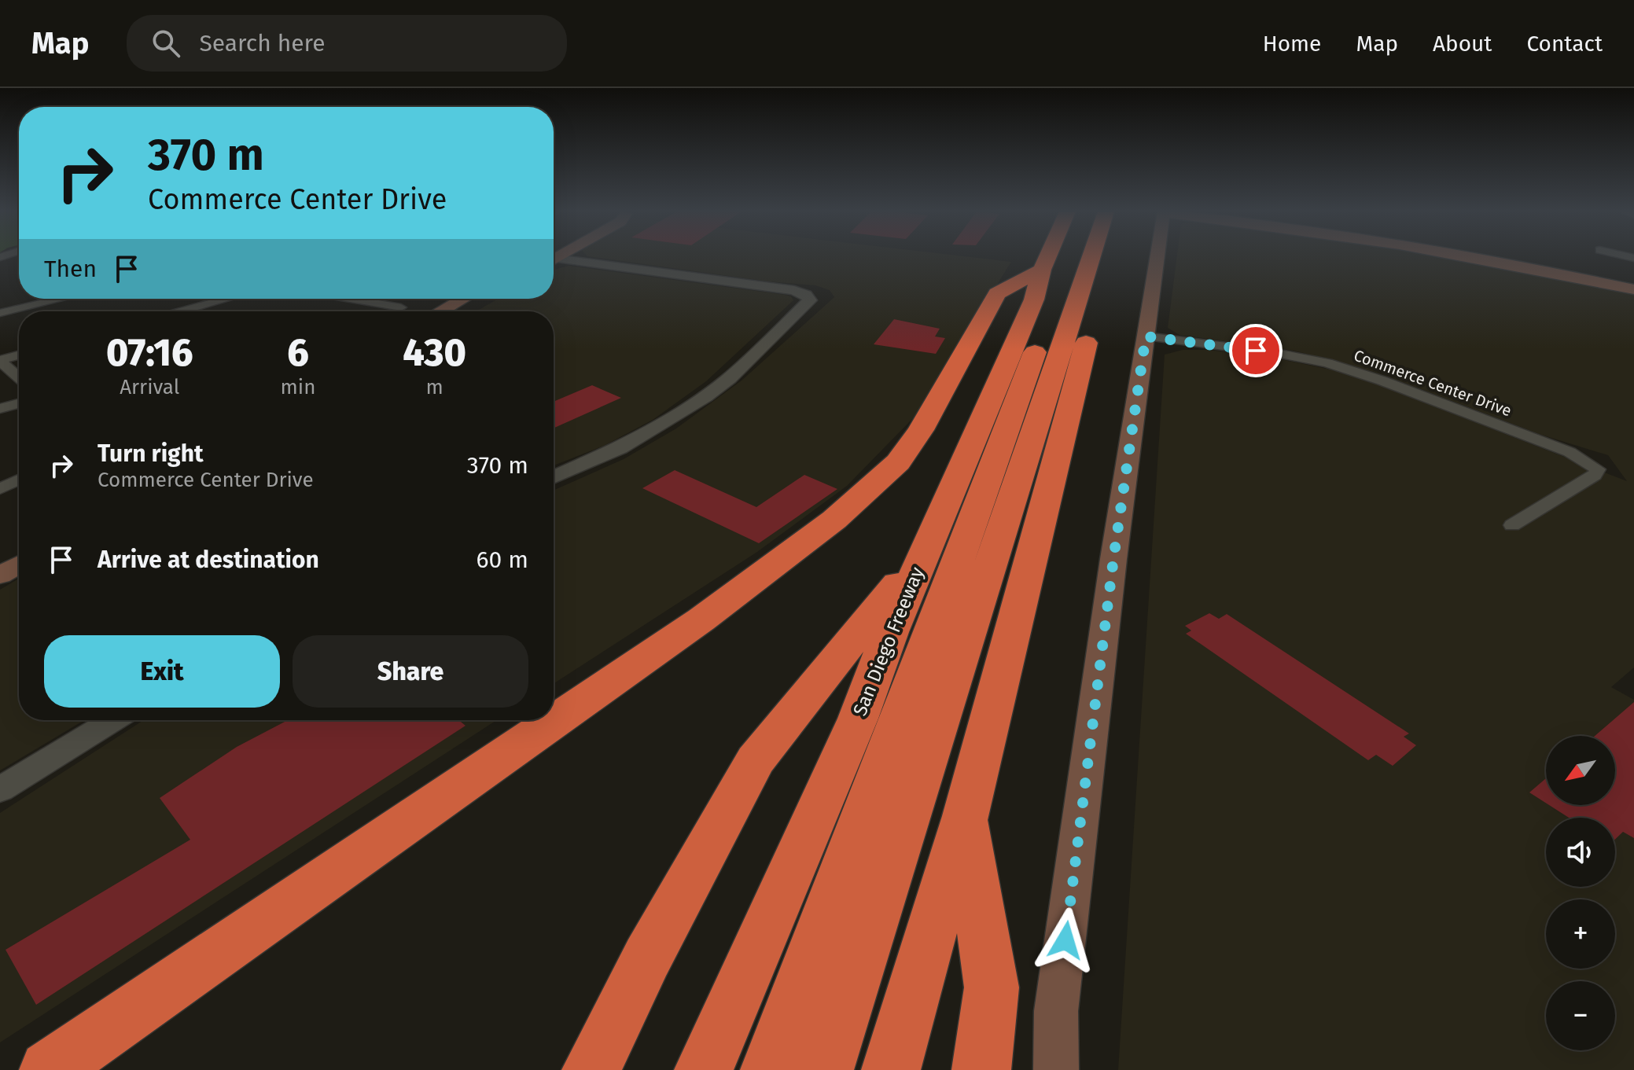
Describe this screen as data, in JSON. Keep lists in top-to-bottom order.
{
  "streets": {
    "highway": ["San Diego Freeway"],
    "street": ["Commerce Center Drive"]
  },
  "north": "bottom left",
  "page": {
    "header": "Map",
    "search": "Search here",
    "nav": [
      "Home",
      "Map",
      "About",
      "Contact"
    ],
    "turn": ["370 m", "Commerce Center Drive"],
    "then": "Then",
    "eta": [
      "07:16",
      "Arrival",
      "6",
      "min",
      "430",
      "m"
    ],
    "list": [
      {
        "name": "Turn right",
        "note": "Commerce Center Drive",
        "value": "370 m"
      },
      {
        "name": "Arrive at destination",
        "value": "60 m"
      }
    ],
    "buttons": ["Exit", "Share"],
    "map_buttons": ["+", "−"]
  }
}
